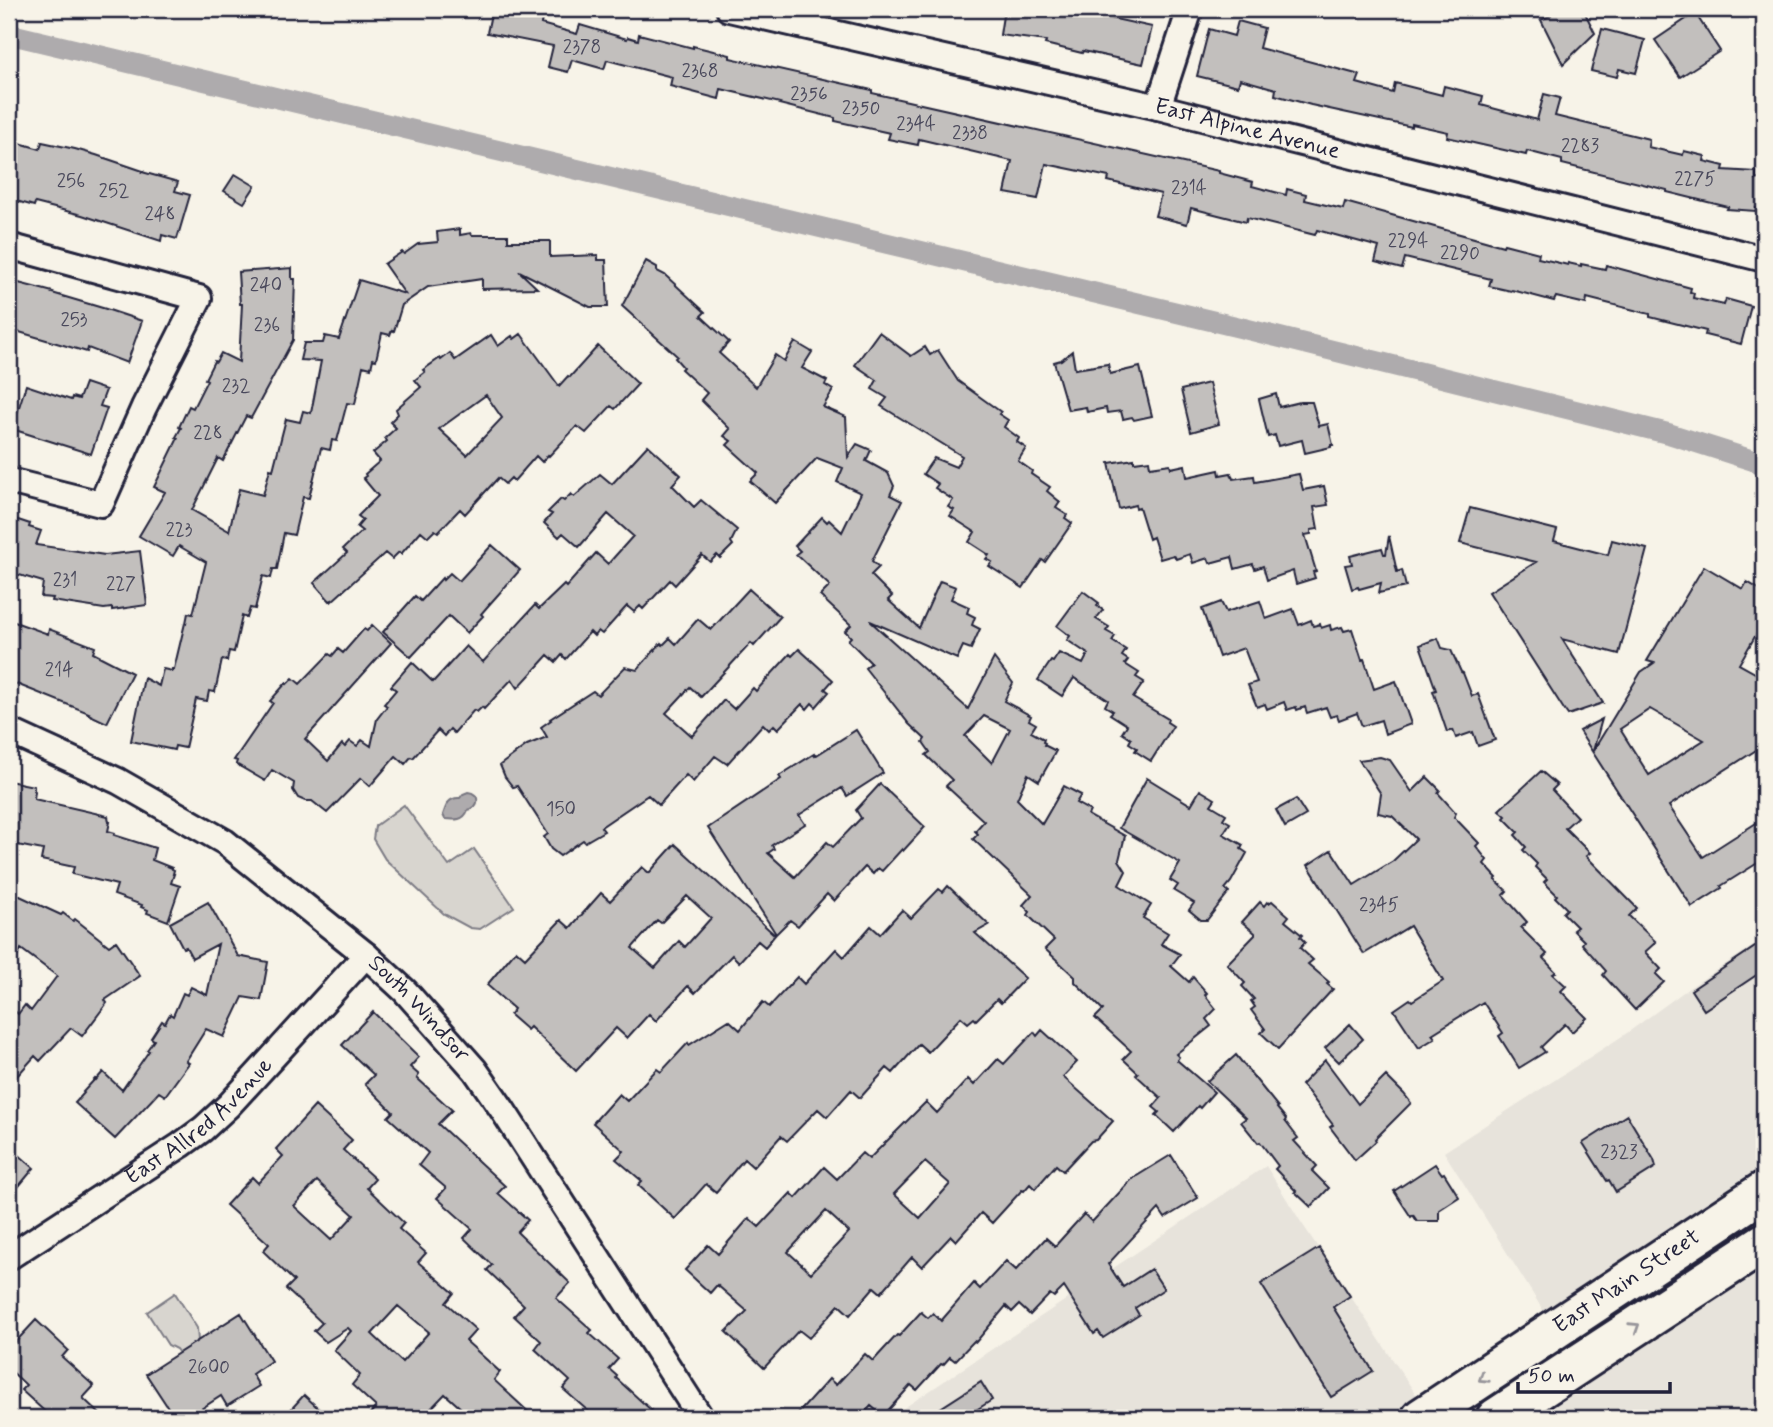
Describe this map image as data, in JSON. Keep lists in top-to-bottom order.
{
  "streets": {
    "main road": ["East Main Street"],
    "street": ["East Alpine Avenue", "South Windsor", "East Allred Avenue"]
  },
  "crossings": [
    ["South Windsor", "East Allred Avenue"]
  ],
  "house_numbers": [
    "2378",
    "2368",
    "2356",
    "2350",
    "2344",
    "2338",
    "2283",
    "2275",
    "256",
    "2314",
    "252",
    "248",
    "2294",
    "2290",
    "240",
    "253",
    "236",
    "232",
    "228",
    "223",
    "231",
    "227",
    "214",
    "150",
    "2345",
    "2323",
    "2600"
  ],
  "scale_bar": "50 m"
}
